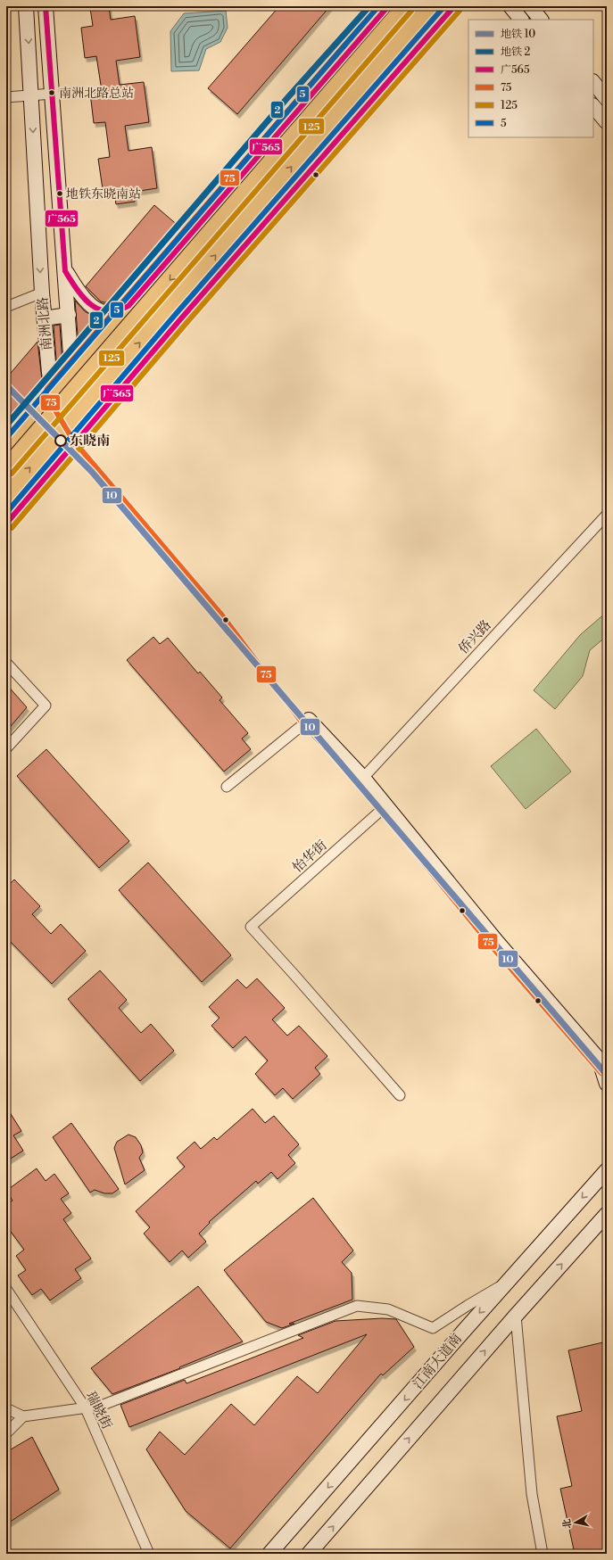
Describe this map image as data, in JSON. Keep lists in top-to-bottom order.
{
  "streets": {
    "main road": ["南洲北路", "江南大道南"],
    "street": ["侨兴路", "怡华街", "瑞晓街"]
  },
  "places": ["南洲北路总站", "地铁东晓南站", "东晓南"],
  "lines": [
    "metro line 2",
    "transit line 广565",
    "transit line 75",
    "transit line 5",
    "transit line 125",
    "metro line 10"
  ],
  "legend": [
    "地铁 10",
    "地铁 2",
    "广565",
    "75",
    "125",
    "5"
  ],
  "north": "left"
}
